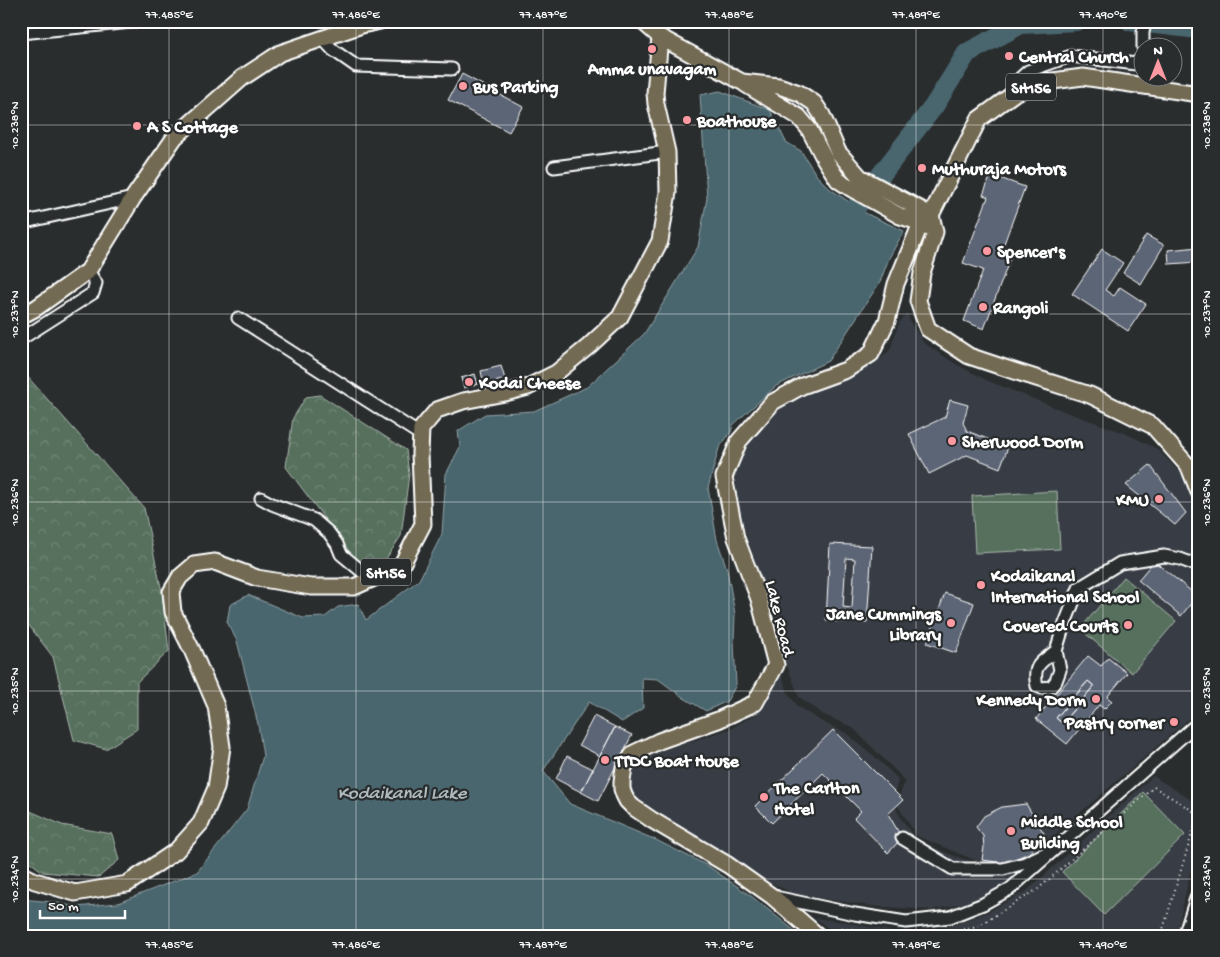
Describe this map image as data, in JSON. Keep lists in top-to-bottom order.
{
  "streets": {
    "main road": ["SH156", "Lake Road"]
  },
  "crossings": [
    ["SH156", "Lake Road"]
  ],
  "water": ["Kodaikanal Lake"],
  "places": [
    "Amma unavagam",
    "Central Church",
    "Bus Parking",
    "Boathouse",
    "A S Cottage",
    "Muthuraja Motors",
    "Spencer's",
    "Rangoli",
    "Kodai Cheese",
    "Sherwood Dorm",
    "KMU",
    "Kodaikanal International School",
    "Jane Cummings Library",
    "Covered Courts",
    "Kennedy Dorm",
    "Pastry corner",
    "TTDC Boat House",
    "The Carlton Hotel",
    "Middle School Building"
  ],
  "scale_bar": "50 m",
  "north": "top",
  "coordinates": [
    "77.485°E",
    "77.486°E",
    "77.487°E",
    "77.488°E",
    "77.489°E",
    "77.490°E",
    "10.238°N",
    "10.237°N",
    "10.236°N",
    "10.235°N",
    "10.234°N"
  ]
}
